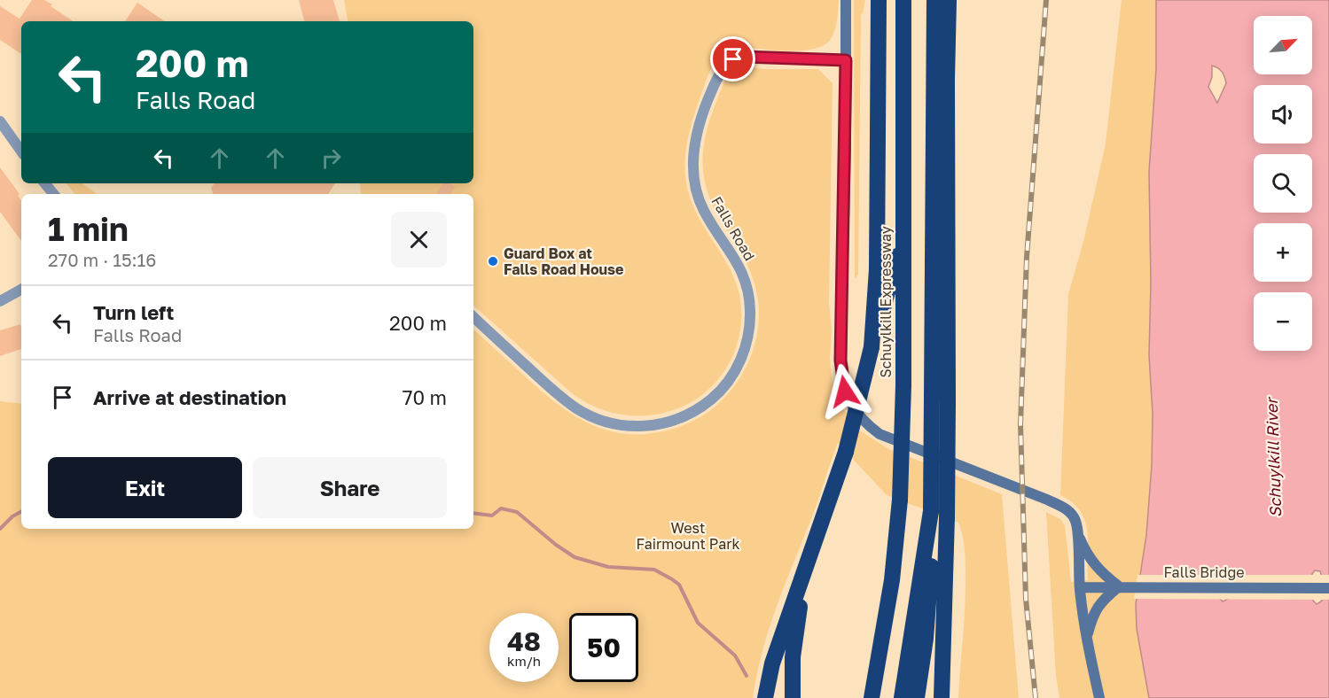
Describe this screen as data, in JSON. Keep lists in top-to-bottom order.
{
  "streets": {
    "highway": ["Schuylkill Expressway"],
    "main road": ["Falls Bridge"],
    "street": ["Falls Road"]
  },
  "water": ["Schuylkill River"],
  "parks": ["West Fairmount Park"],
  "places": ["Guard Box at Falls Road House"],
  "north": "top right",
  "page": {
    "map_buttons": ["+", "−"],
    "turn": ["200 m", "Falls Road"],
    "heading": ["1 min", "270 m · 15:16"],
    "list": [
      {
        "name": "Turn left",
        "note": "Falls Road",
        "value": "200 m"
      },
      {
        "name": "Arrive at destination",
        "value": "70 m"
      }
    ],
    "buttons": ["Exit", "Share"],
    "speed": "48 km/h",
    "limit": "50"
  }
}
